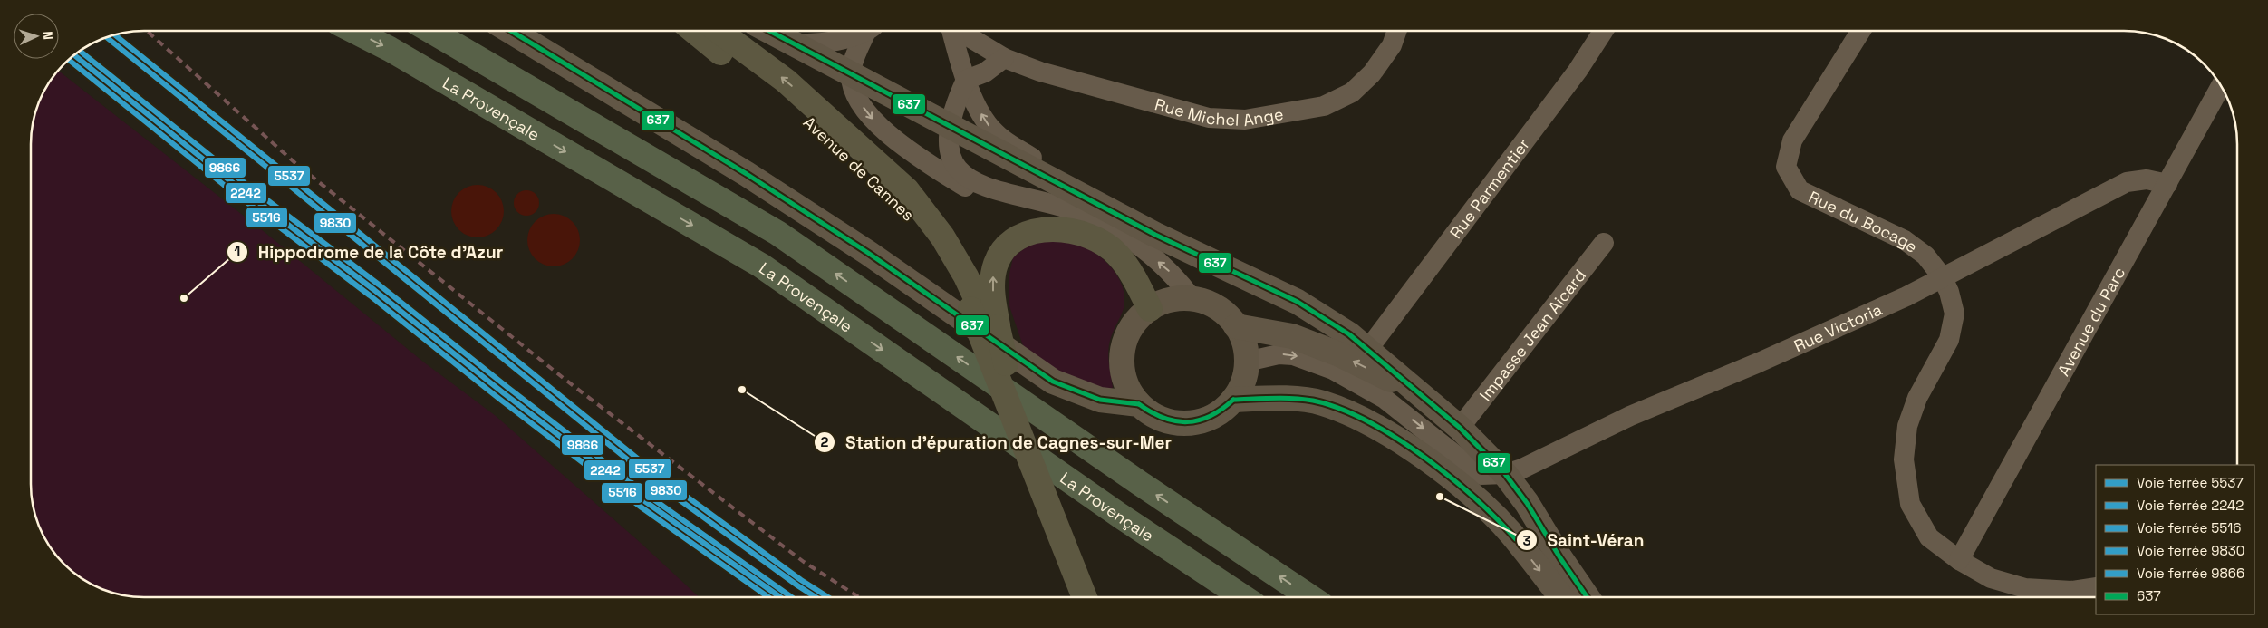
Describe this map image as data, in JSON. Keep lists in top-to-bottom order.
{
  "streets": {
    "highway": ["La Provençale"],
    "main road": ["Avenue de Cannes"],
    "street": [
      "Rue Michel Ange",
      "Rue Parmentier",
      "Rue du Bocage",
      "Avenue du Parc",
      "Rue Victoria",
      "Impasse Jean Aicard"
    ]
  },
  "crossings": [
    ["Rue du Bocage", "Avenue du Parc"],
    ["Rue du Bocage", "Rue Victoria"],
    ["Avenue du Parc", "Rue Victoria"]
  ],
  "places": ["Hippodrome de la Côte d'Azur", "Station d’épuration de Cagnes-sur-Mer", "Saint-Véran"],
  "lines": [
    "transit line 637",
    "rail line 5537",
    "rail line 9830",
    "rail line 9866",
    "rail line 2242",
    "rail line 5516"
  ],
  "legend": [
    "Voie ferrée 5537",
    "Voie ferrée 2242",
    "Voie ferrée 5516",
    "Voie ferrée 9830",
    "Voie ferrée 9866",
    "637"
  ],
  "north": "right"
}
